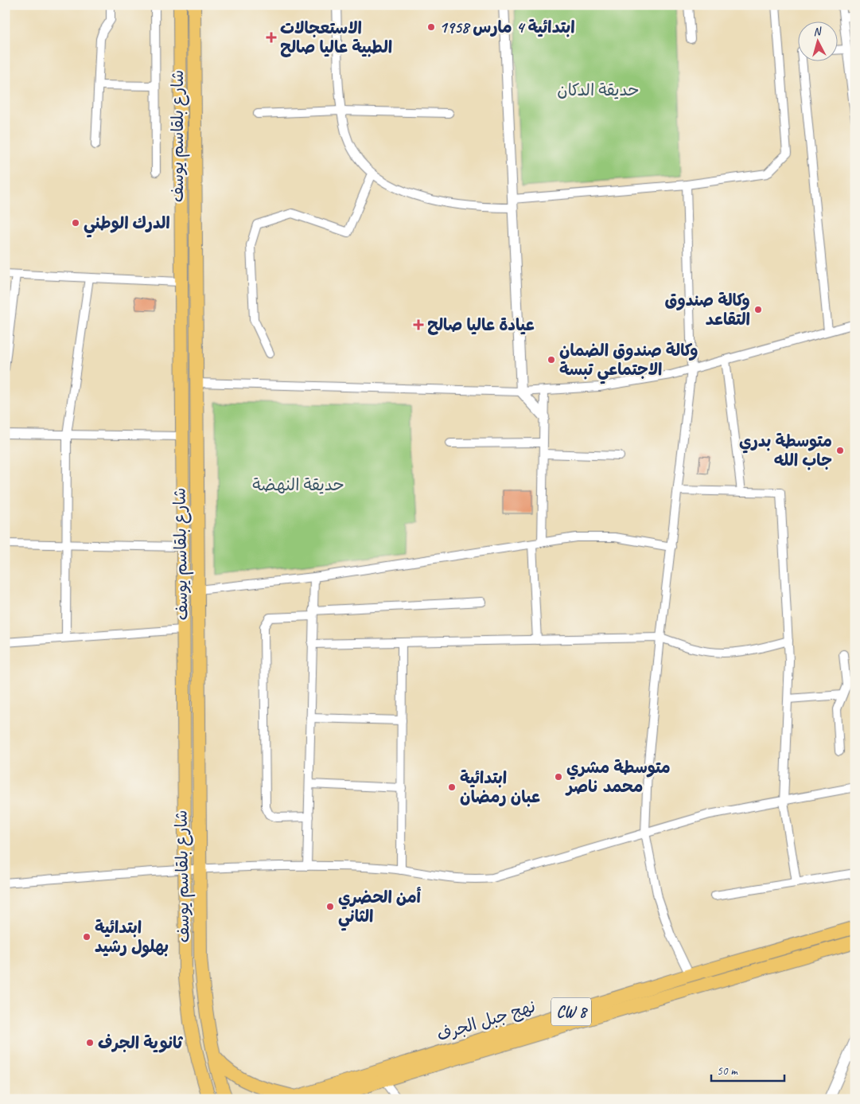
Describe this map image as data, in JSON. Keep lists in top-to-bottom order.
{
  "streets": {
    "main road": ["شارع بلقاسم يوسف", "CW 8", "نهج جبل الجرف"]
  },
  "parks": ["حديقة الدكان", "حديقة النهضة"],
  "places": {
    "other": [
      "ابتدائية 4 مارس 1958",
      "الدرك الوطني",
      "وكالة صندوق التقاعد",
      "وكالة صندوق الضمان الاجتماعي تبسة",
      "متوسطة بدري جاب الله",
      "متوسطة مشري محمد ناصر",
      "ابتدائية عبان رمضان",
      "أمن الحضري الثاني",
      "ابتدائية بهلول رشيد",
      "ثانوية الجرف"
    ],
    "health": ["الاستعجالات الطبية عاليا صالح", "عيادة عاليا صالح"]
  },
  "scale_bar": "50 m",
  "north": "top"
}
